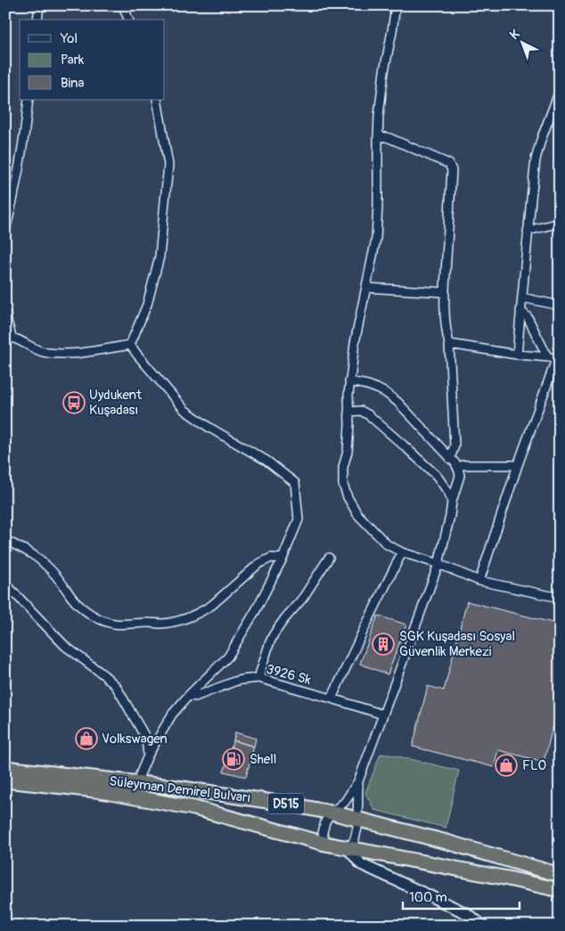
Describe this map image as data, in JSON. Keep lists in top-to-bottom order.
{
  "streets": {
    "highway": ["Süleyman Demirel Bulvarı", "D515"],
    "street": ["3926 Sk"]
  },
  "places": {
    "bus stop": ["Uydukent Kuşadası"],
    "building": ["SGK Kuşadası Sosyal Güvenlik Merkezi"],
    "shop": ["Volkswagen", "FLO"],
    "fuel station": ["Shell"]
  },
  "legend": ["Yol", "Park", "Bina"],
  "scale_bar": "100 m",
  "north": "top left"
}
